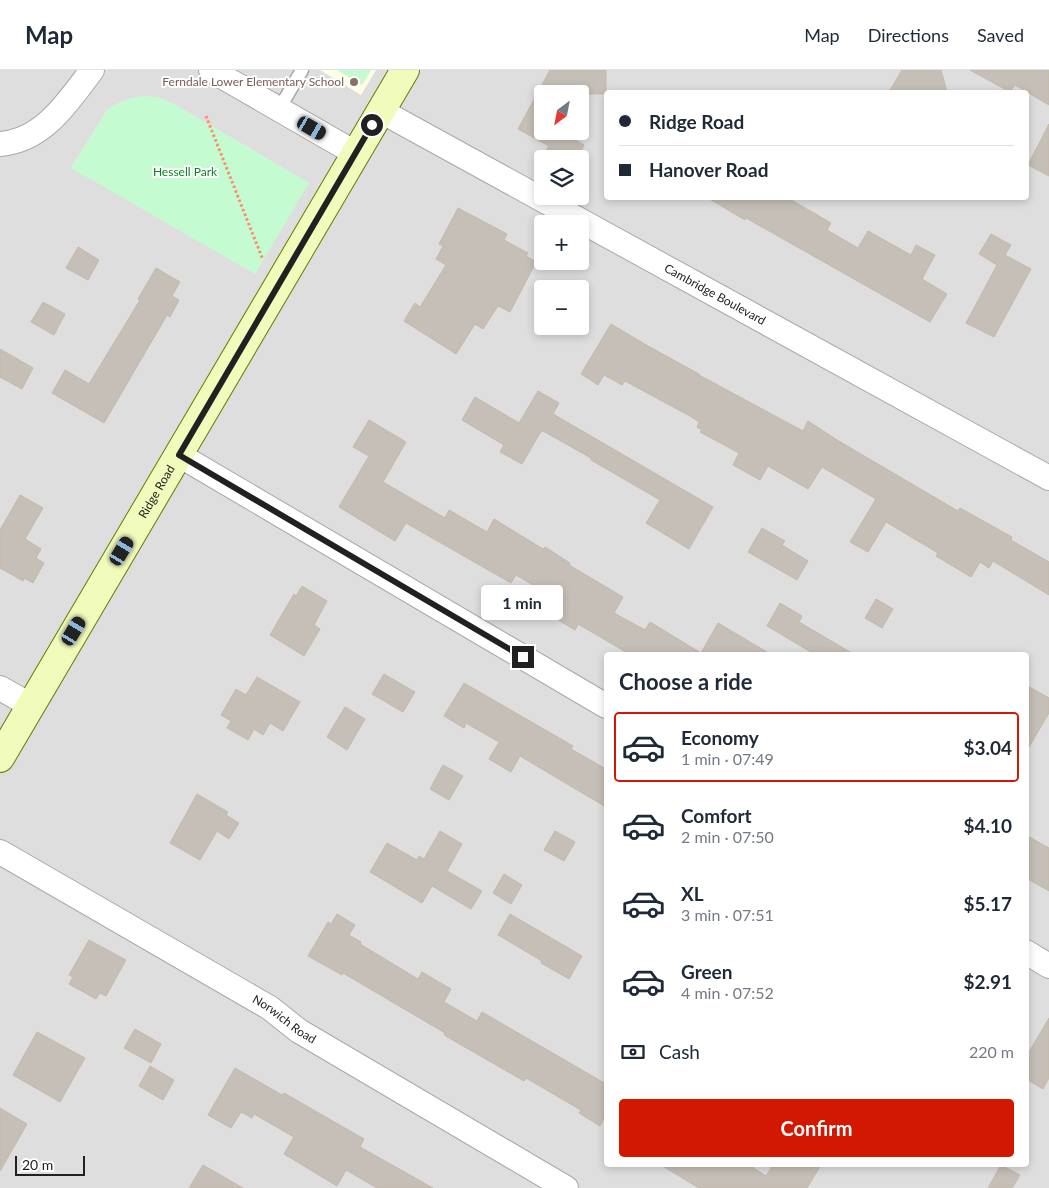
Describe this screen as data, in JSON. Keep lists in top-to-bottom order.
{
  "streets": {
    "street": ["Cambridge Boulevard", "Ridge Road", "Norwich Road"]
  },
  "crossings": [
    ["Cambridge Boulevard", "Ridge Road"]
  ],
  "parks": ["Hessell Park"],
  "places": ["Ferndale Lower Elementary School"],
  "scale_bar": "20 m",
  "north": "bottom left",
  "page": {
    "header": "Map",
    "nav": ["Map", "Directions", "Saved"],
    "map_buttons": ["+", "−"],
    "banner": ["Ridge Road", "Hanover Road"],
    "bubble": "1 min",
    "heading": "Choose a ride",
    "list": [
      {
        "name": "Economy",
        "note": "1 min · 07:49",
        "value": "$3.04"
      },
      {
        "name": "Comfort",
        "note": "2 min · 07:50",
        "value": "$4.10"
      },
      {
        "name": "XL",
        "note": "3 min · 07:51",
        "value": "$5.17"
      },
      {
        "name": "Green",
        "note": "4 min · 07:52",
        "value": "$2.91"
      }
    ],
    "pay": ["Cash", "220 m"],
    "buttons": "Confirm",
    "scale": "20 m"
  }
}
